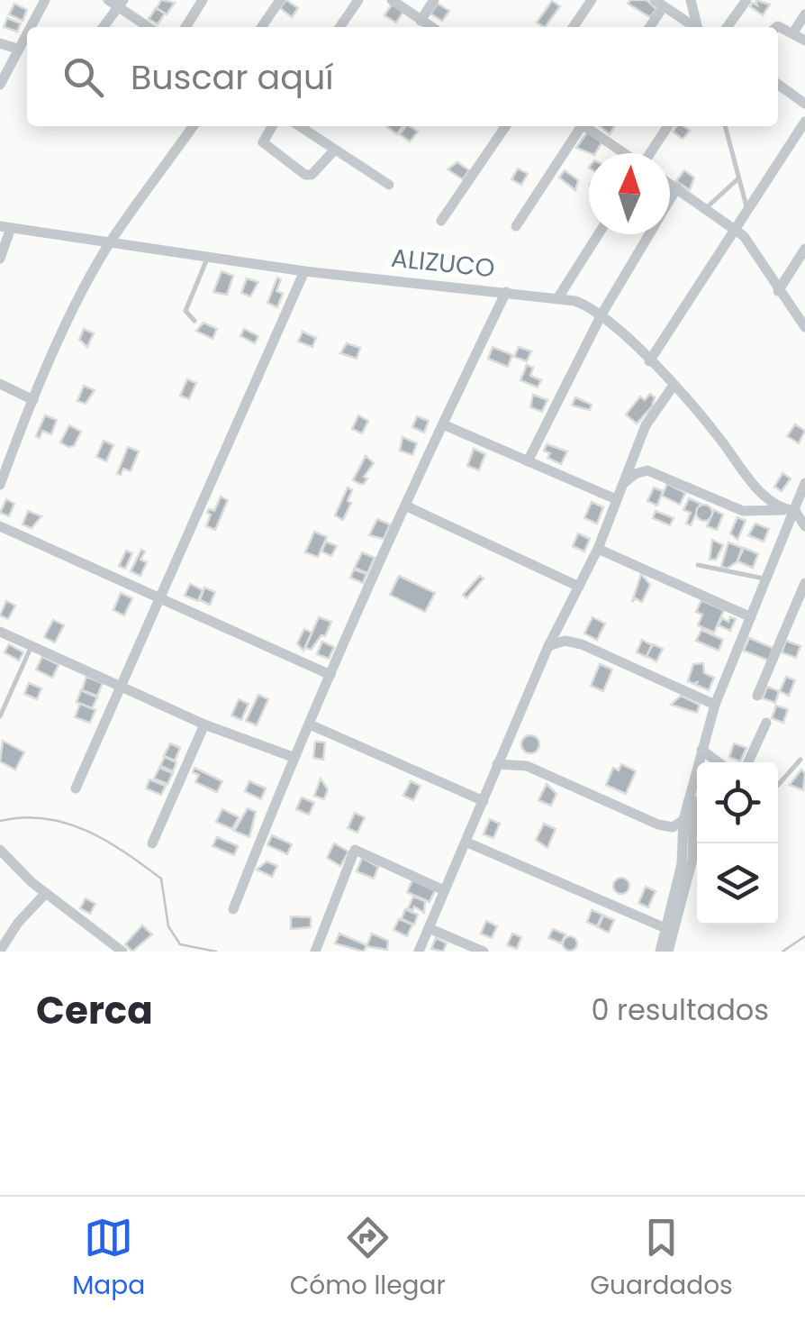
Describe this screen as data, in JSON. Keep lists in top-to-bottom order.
{
  "streets": {
    "street": ["ALIZUCO"]
  },
  "north": "top",
  "page": {
    "search": "Buscar aquí",
    "heading": ["Cerca", "0 resultados"],
    "nav": ["Mapa", "Cómo llegar", "Guardados"]
  }
}
